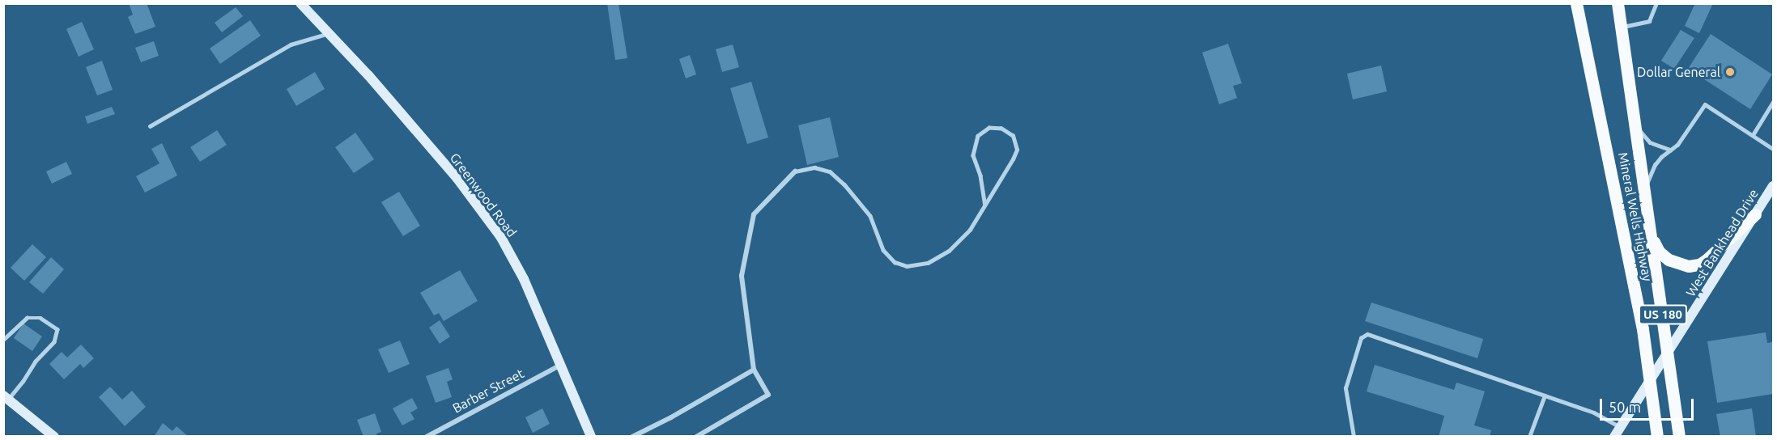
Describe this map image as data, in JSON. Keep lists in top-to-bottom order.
{
  "streets": {
    "main road": ["Mineral Wells Highway", "US 180"],
    "street": ["Greenwood Road", "West Bankhead Drive", "Barber Street"]
  },
  "crossings": [
    ["Greenwood Road", "Barber Street"],
    ["Mineral Wells Highway", "West Bankhead Drive"]
  ],
  "places": ["Dollar General"],
  "scale_bar": "50 m"
}
